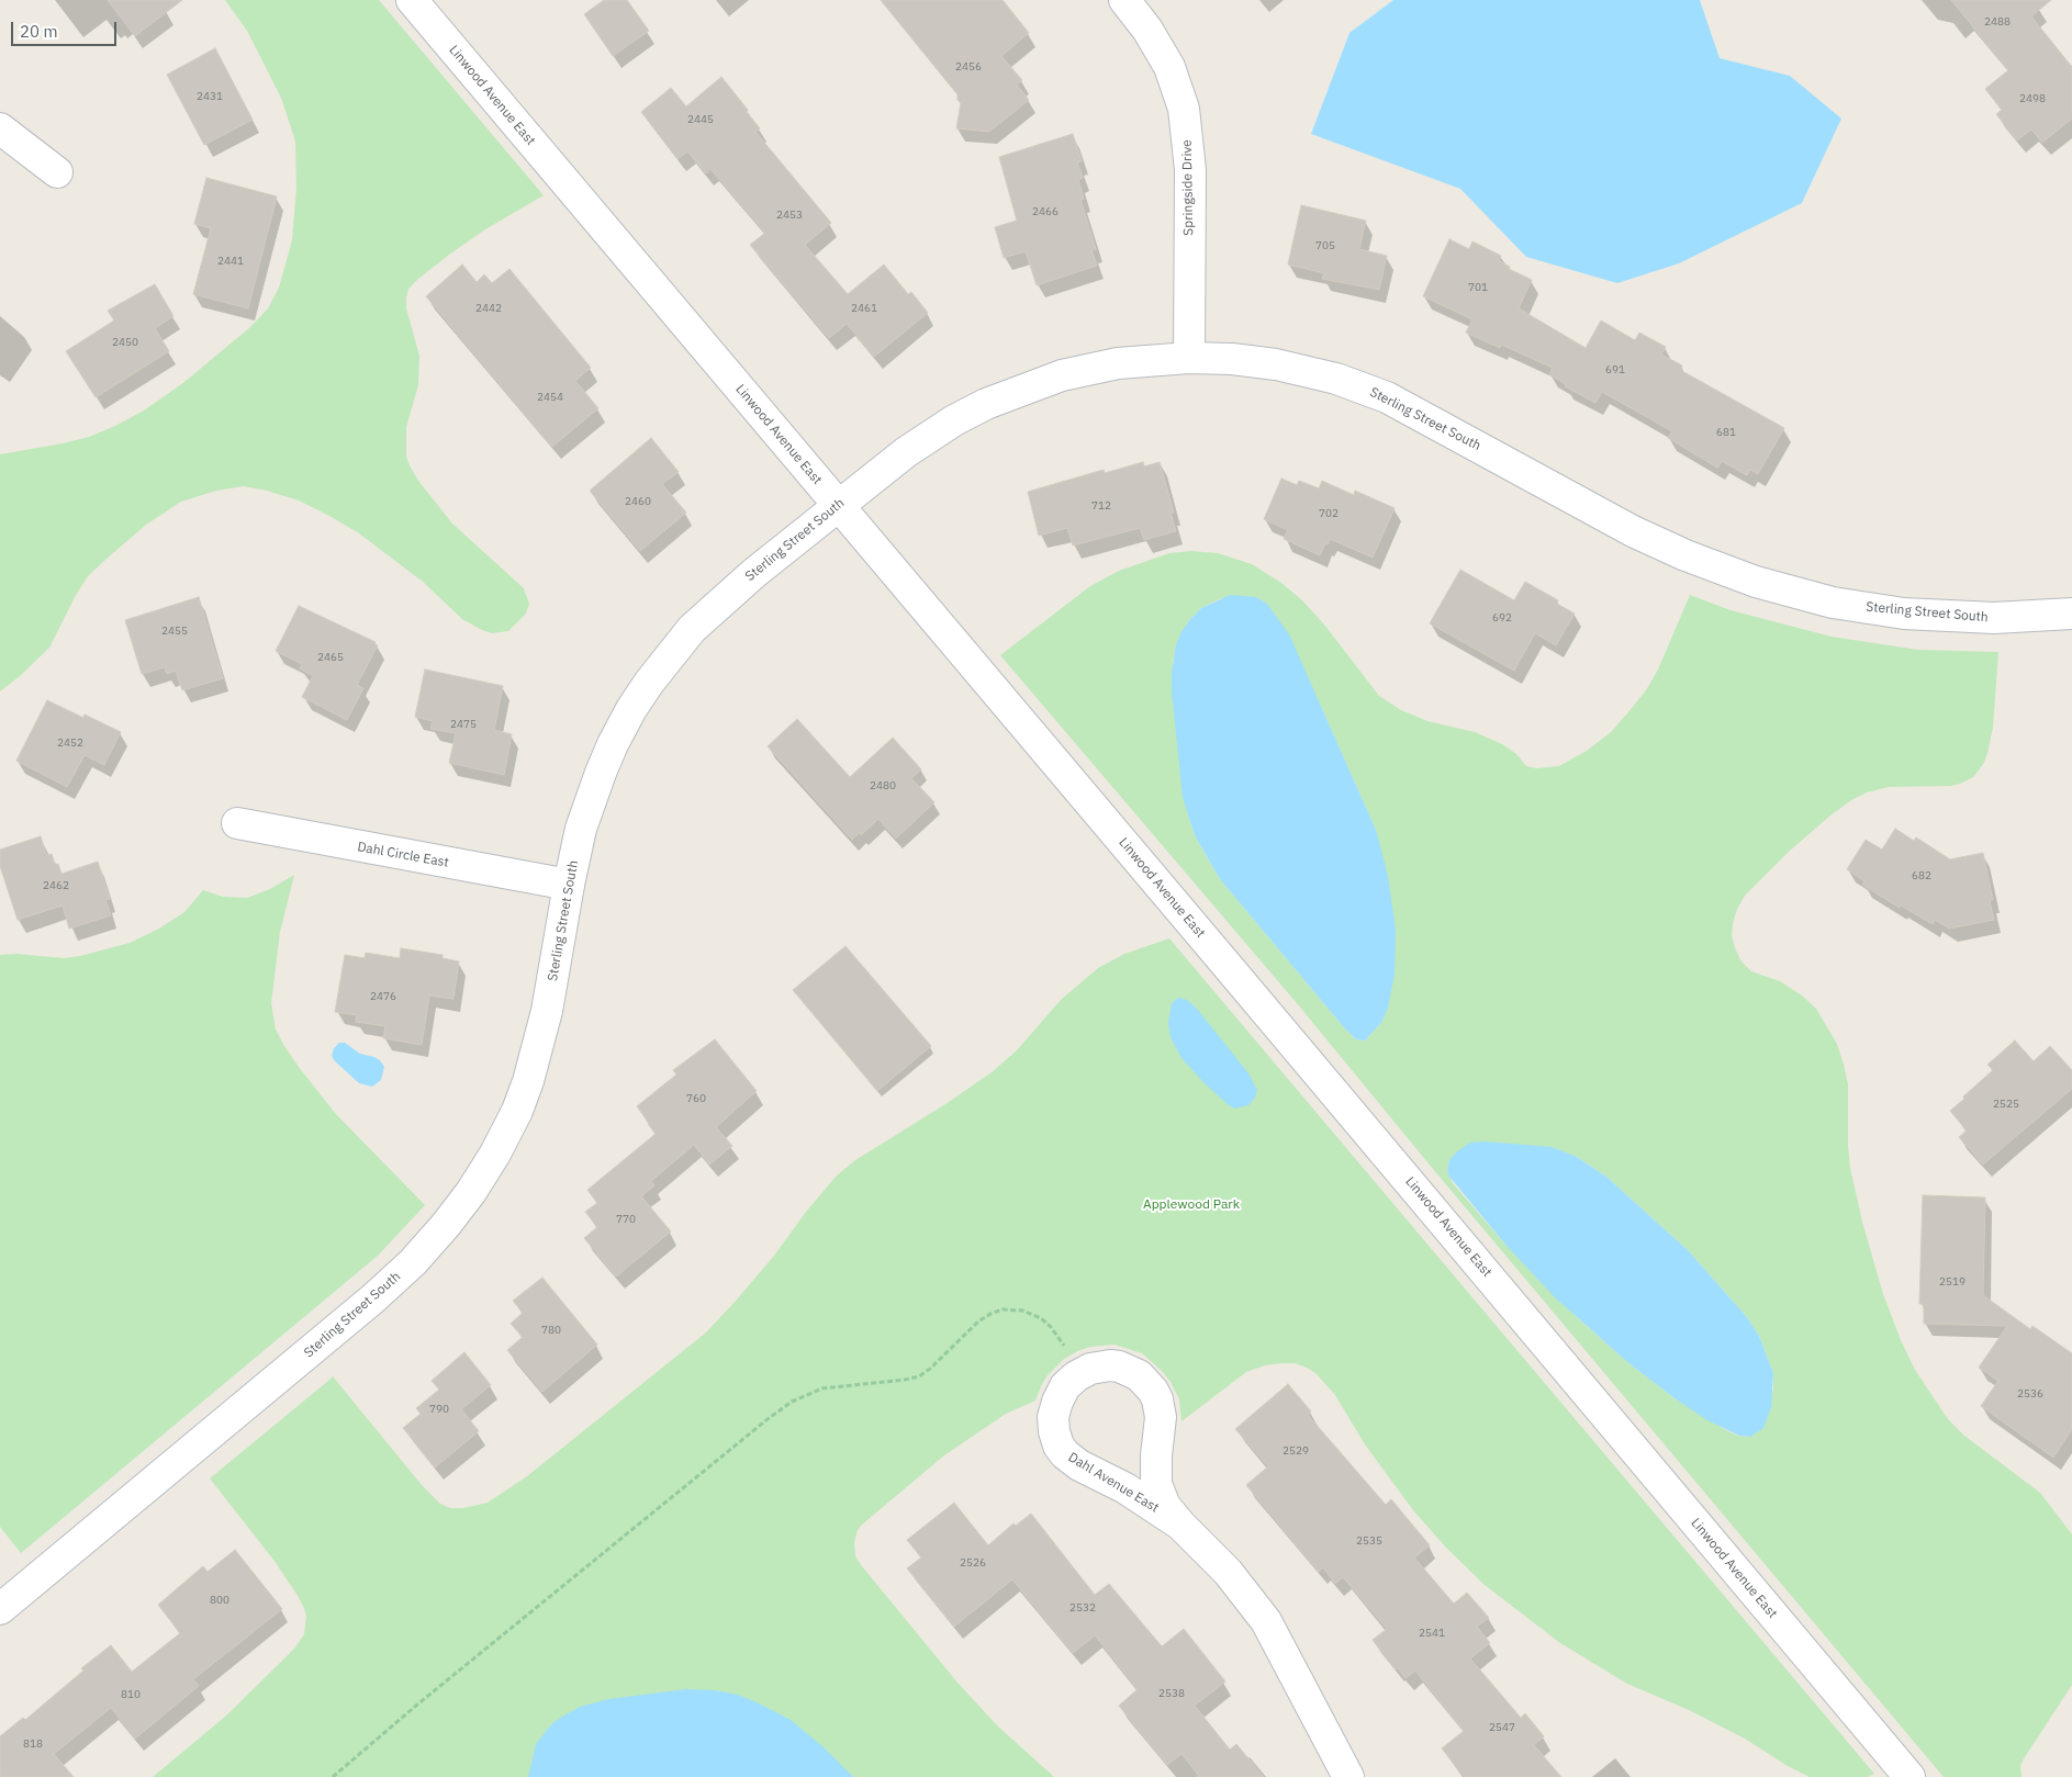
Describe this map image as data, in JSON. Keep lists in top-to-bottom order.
{
  "streets": {
    "street": [
      "Linwood Avenue East",
      "Springside Drive",
      "Sterling Street South",
      "Dahl Circle East",
      "Dahl Avenue East"
    ]
  },
  "crossings": [
    ["Linwood Avenue East", "Sterling Street South"],
    ["Springside Drive", "Sterling Street South"],
    ["Sterling Street South", "Dahl Circle East"]
  ],
  "parks": ["Applewood Park"],
  "house_numbers": [
    "2488",
    "2456",
    "2431",
    "2498",
    "2445",
    "2466",
    "2453",
    "705",
    "2441",
    "701",
    "2442",
    "2461",
    "2450",
    "691",
    "2454",
    "681",
    "2460",
    "712",
    "702",
    "692",
    "2455",
    "2465",
    "2475",
    "2452",
    "2480",
    "682",
    "2462",
    "2476",
    "760",
    "2525",
    "770",
    "2519",
    "780",
    "2536",
    "790",
    "2529",
    "2535",
    "2526",
    "800",
    "2532",
    "2541",
    "2538",
    "810",
    "2547",
    "818"
  ],
  "scale_bar": "20 m"
}
